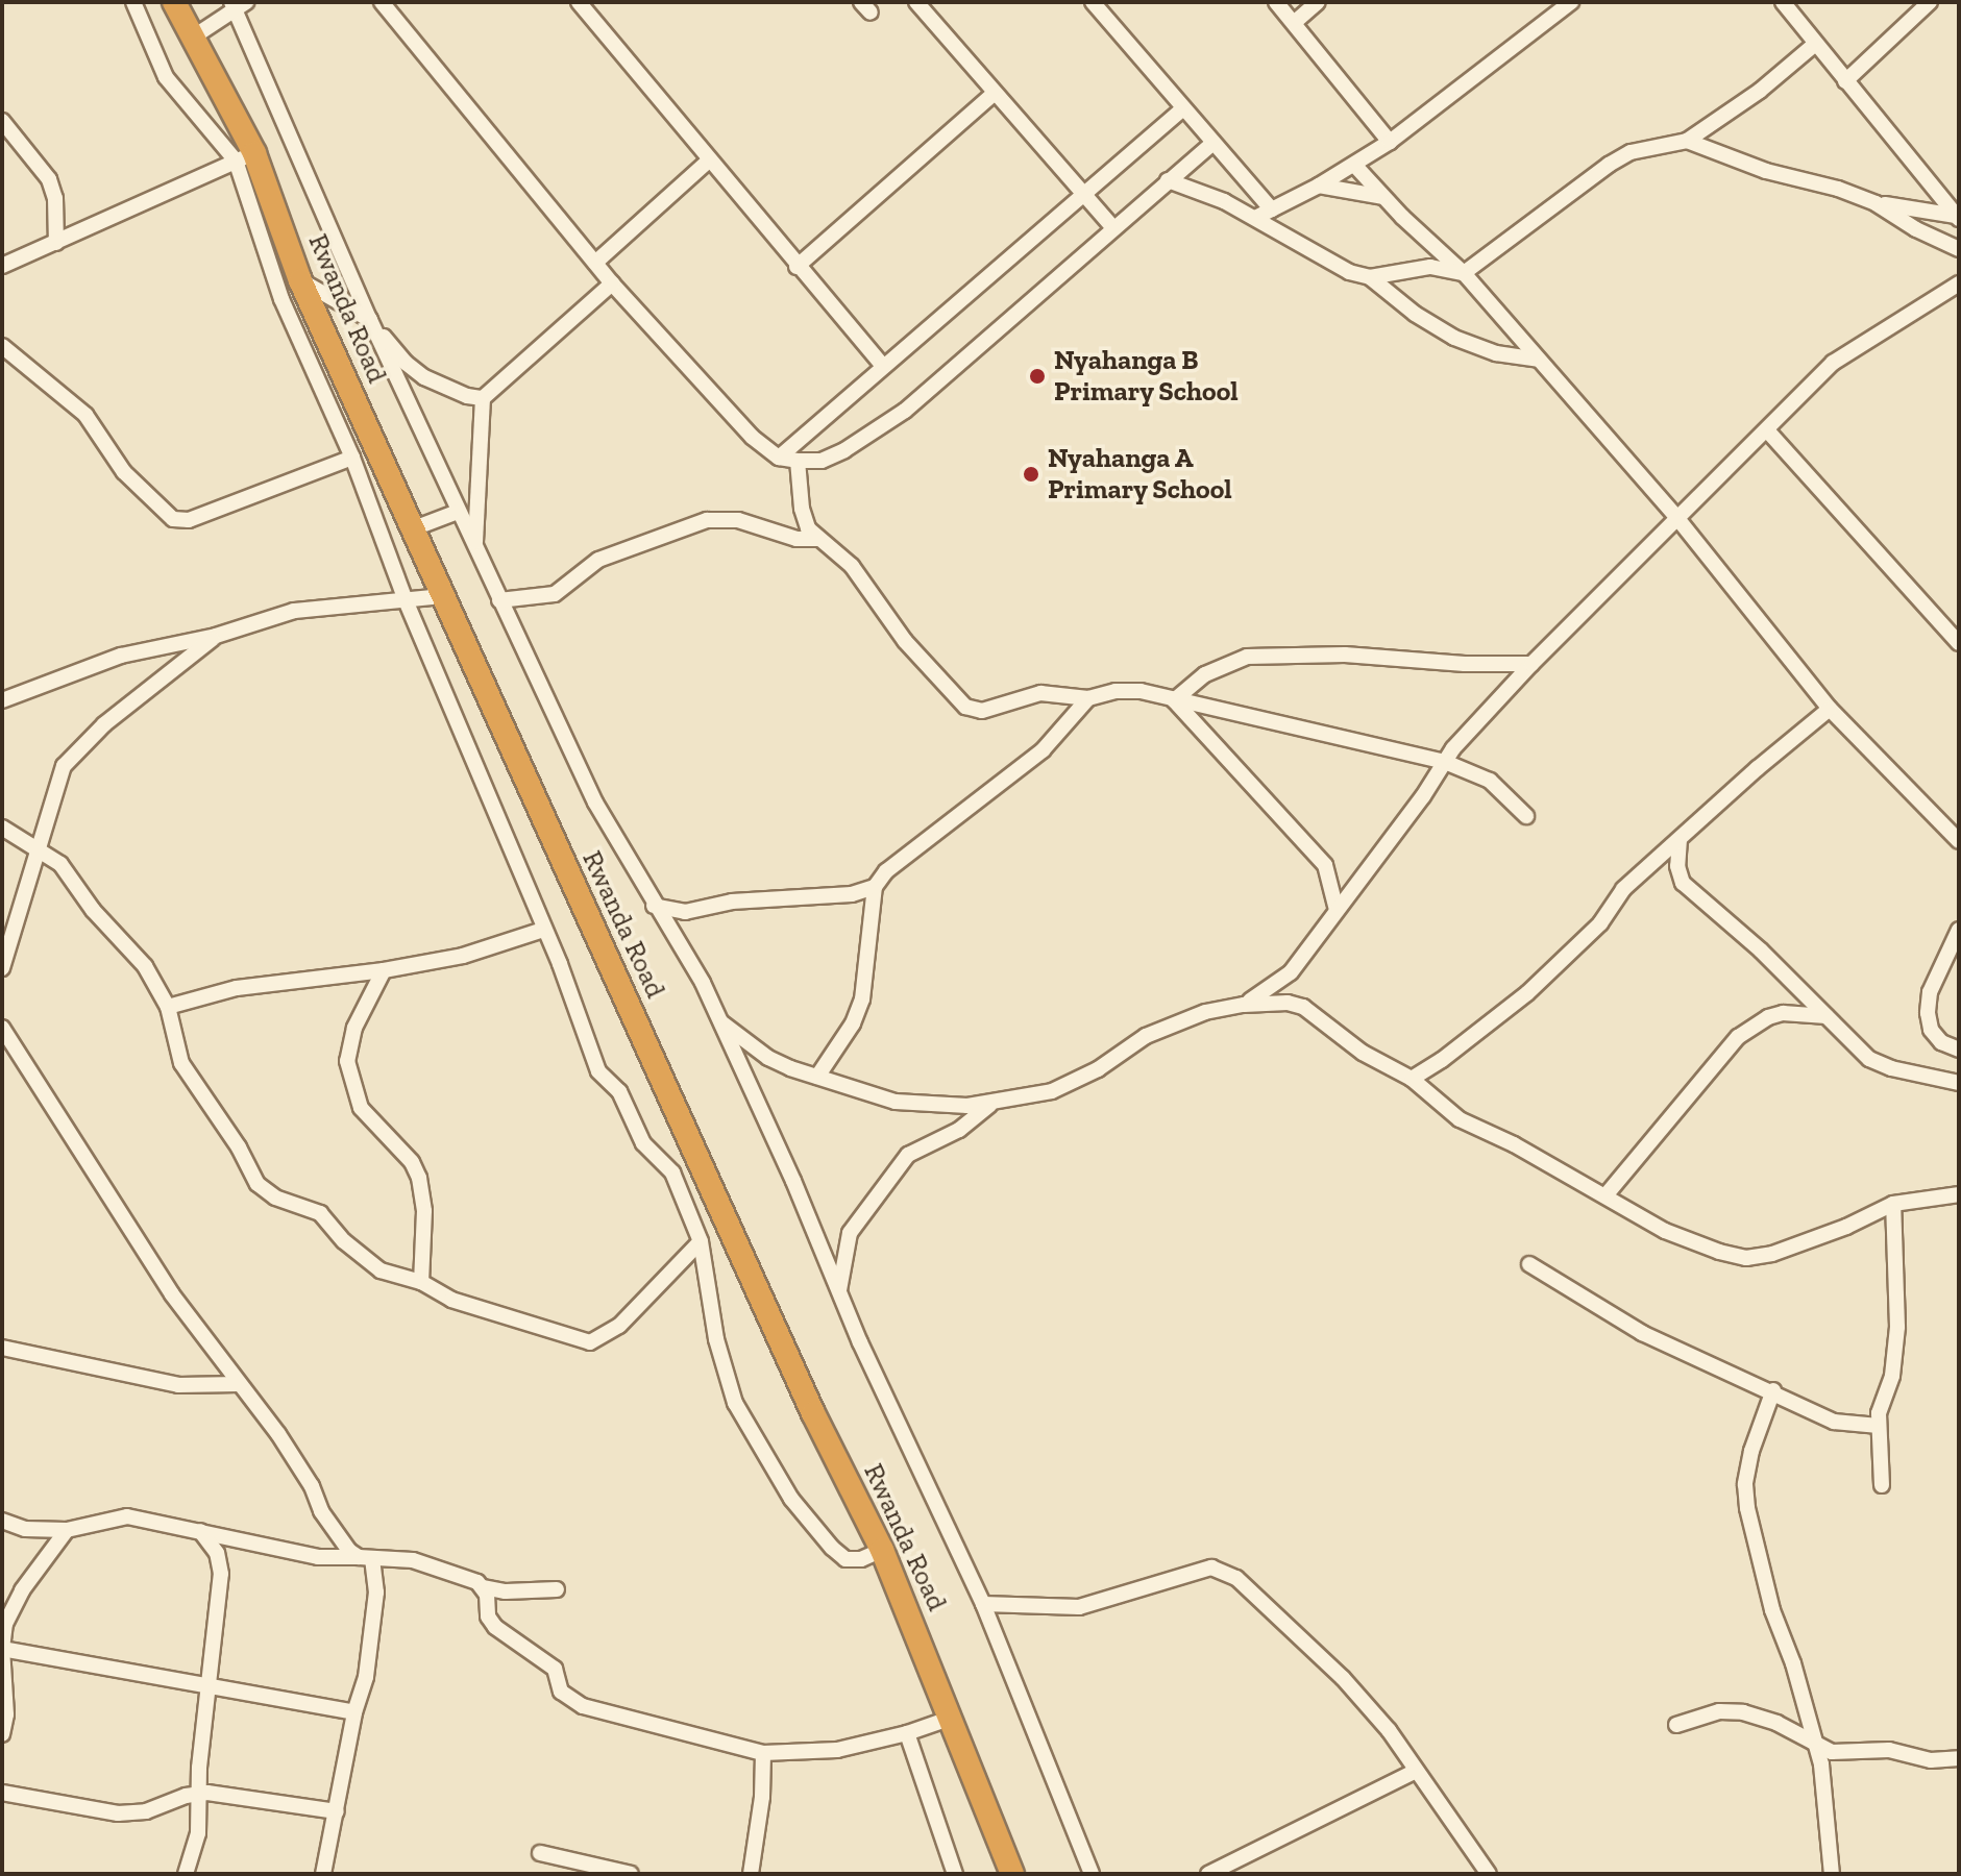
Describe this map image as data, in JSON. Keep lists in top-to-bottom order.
{
  "streets": {
    "highway": ["Rwanda Road"]
  },
  "places": ["Nyahanga B Primary School", "Nyahanga A Primary School"]
}
